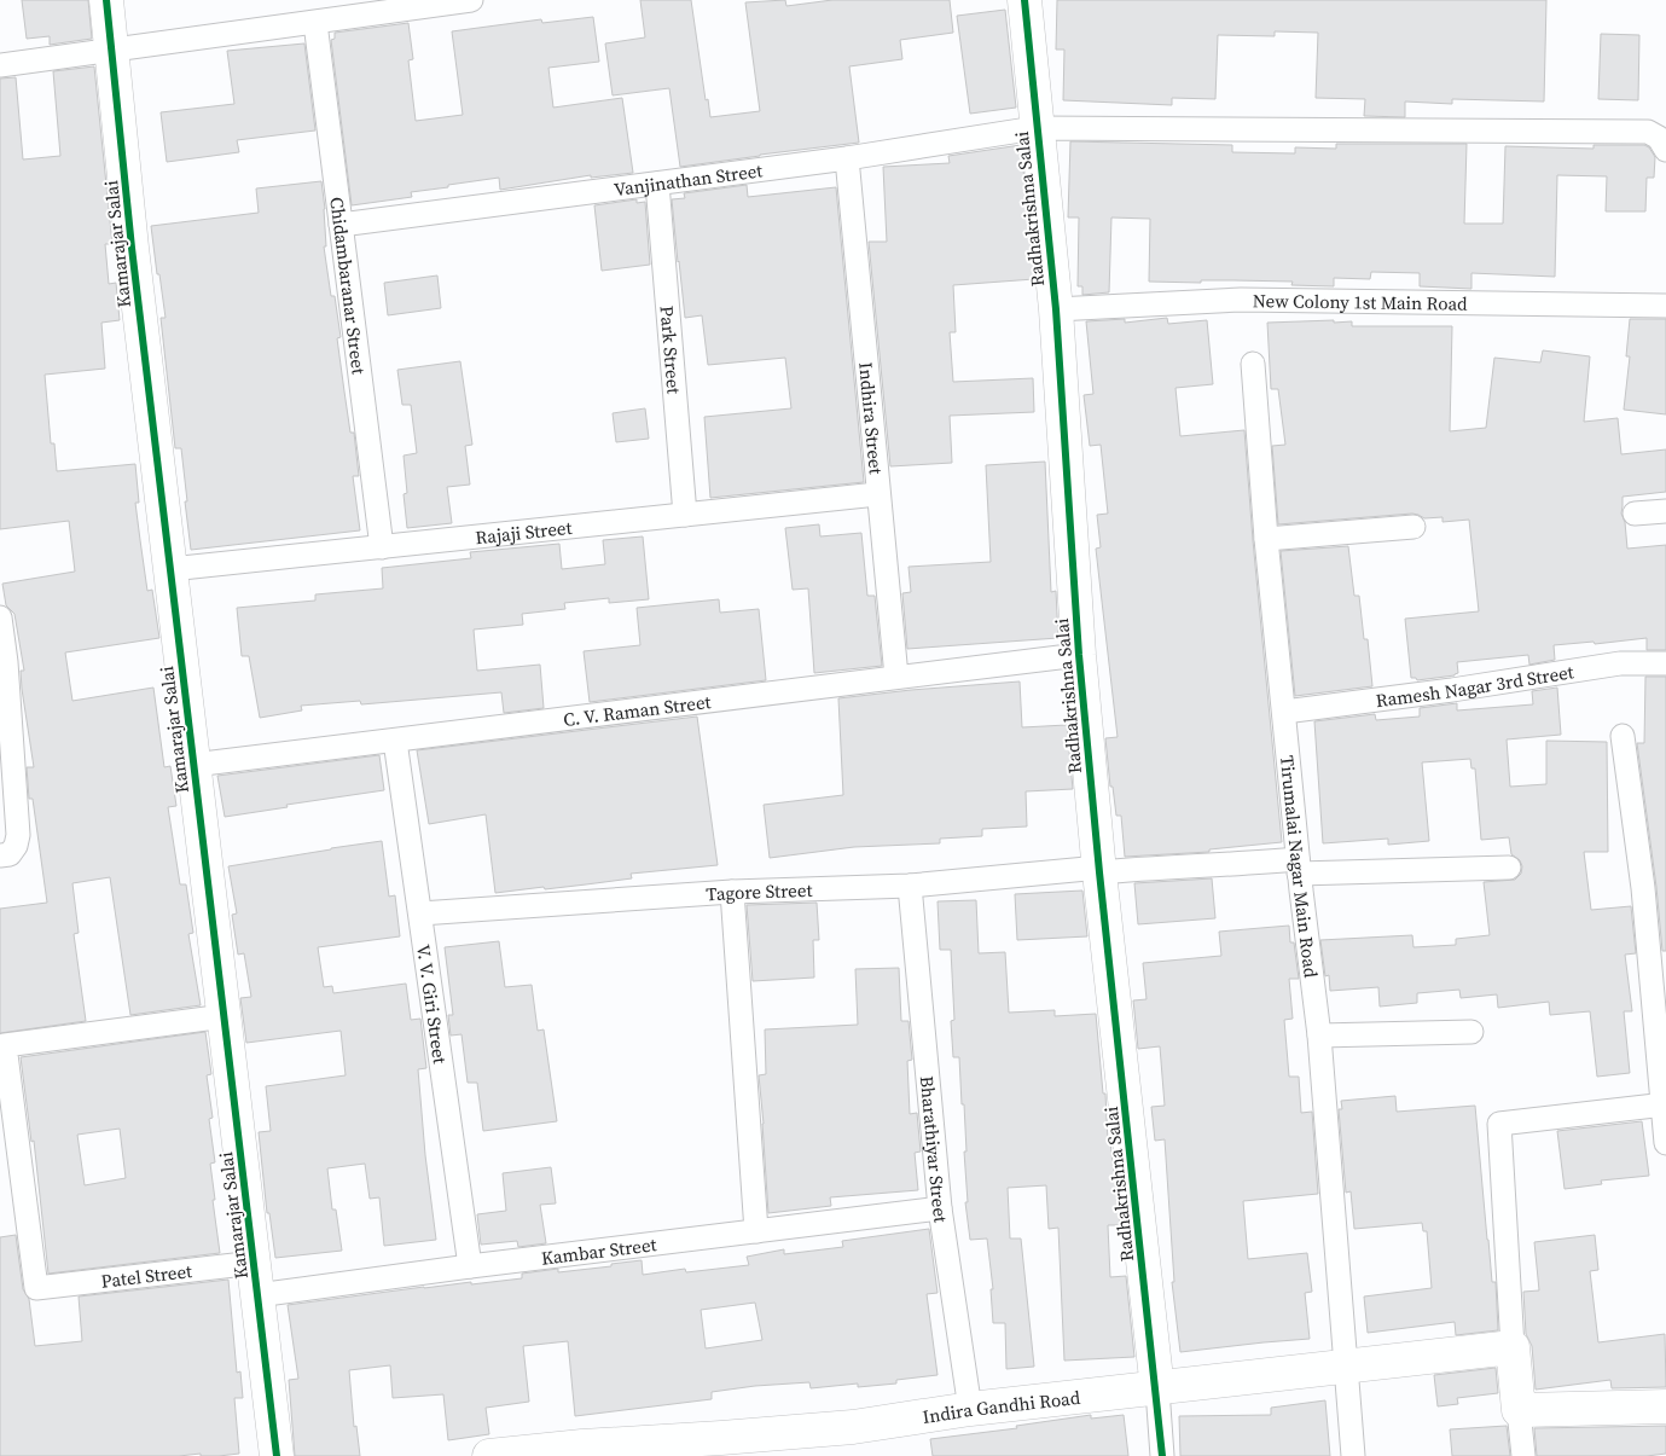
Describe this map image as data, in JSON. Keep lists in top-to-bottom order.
{
  "streets": {
    "street": [
      "Vanjinathan Street",
      "Radhakrishna Salai",
      "Kamarajar Salai",
      "Chidambaranar Street",
      "New Colony 1st Main Road",
      "Park Street",
      "Indhira Street",
      "Rajaji Street",
      "Ramesh Nagar 3rd Street",
      "C. V. Raman Street",
      "Tirumalai Nagar Main Road",
      "Tagore Street",
      "V. V. Giri Street",
      "Bharathiyar Street",
      "Kambar Street",
      "Patel Street",
      "Indira Gandhi Road"
    ]
  },
  "crossings": [
    ["Vanjinathan Street", "Radhakrishna Salai"],
    ["Vanjinathan Street", "Chidambaranar Street"],
    ["Vanjinathan Street", "Park Street"],
    ["Vanjinathan Street", "Indhira Street"],
    ["Radhakrishna Salai", "New Colony 1st Main Road"],
    ["Radhakrishna Salai", "C. V. Raman Street"],
    ["Radhakrishna Salai", "Tagore Street"],
    ["Radhakrishna Salai", "Indira Gandhi Road"],
    ["Kamarajar Salai", "Rajaji Street"],
    ["Kamarajar Salai", "C. V. Raman Street"],
    ["Kamarajar Salai", "Kambar Street"],
    ["Kamarajar Salai", "Patel Street"],
    ["Chidambaranar Street", "Rajaji Street"],
    ["Park Street", "Rajaji Street"],
    ["Indhira Street", "Rajaji Street"],
    ["Indhira Street", "C. V. Raman Street"],
    ["Ramesh Nagar 3rd Street", "Tirumalai Nagar Main Road"],
    ["C. V. Raman Street", "V. V. Giri Street"],
    ["Tirumalai Nagar Main Road", "Tagore Street"],
    ["Tirumalai Nagar Main Road", "Indira Gandhi Road"],
    ["Tagore Street", "V. V. Giri Street"],
    ["Tagore Street", "Bharathiyar Street"],
    ["V. V. Giri Street", "Kambar Street"],
    ["Bharathiyar Street", "Kambar Street"],
    ["Bharathiyar Street", "Indira Gandhi Road"]
  ]
}
